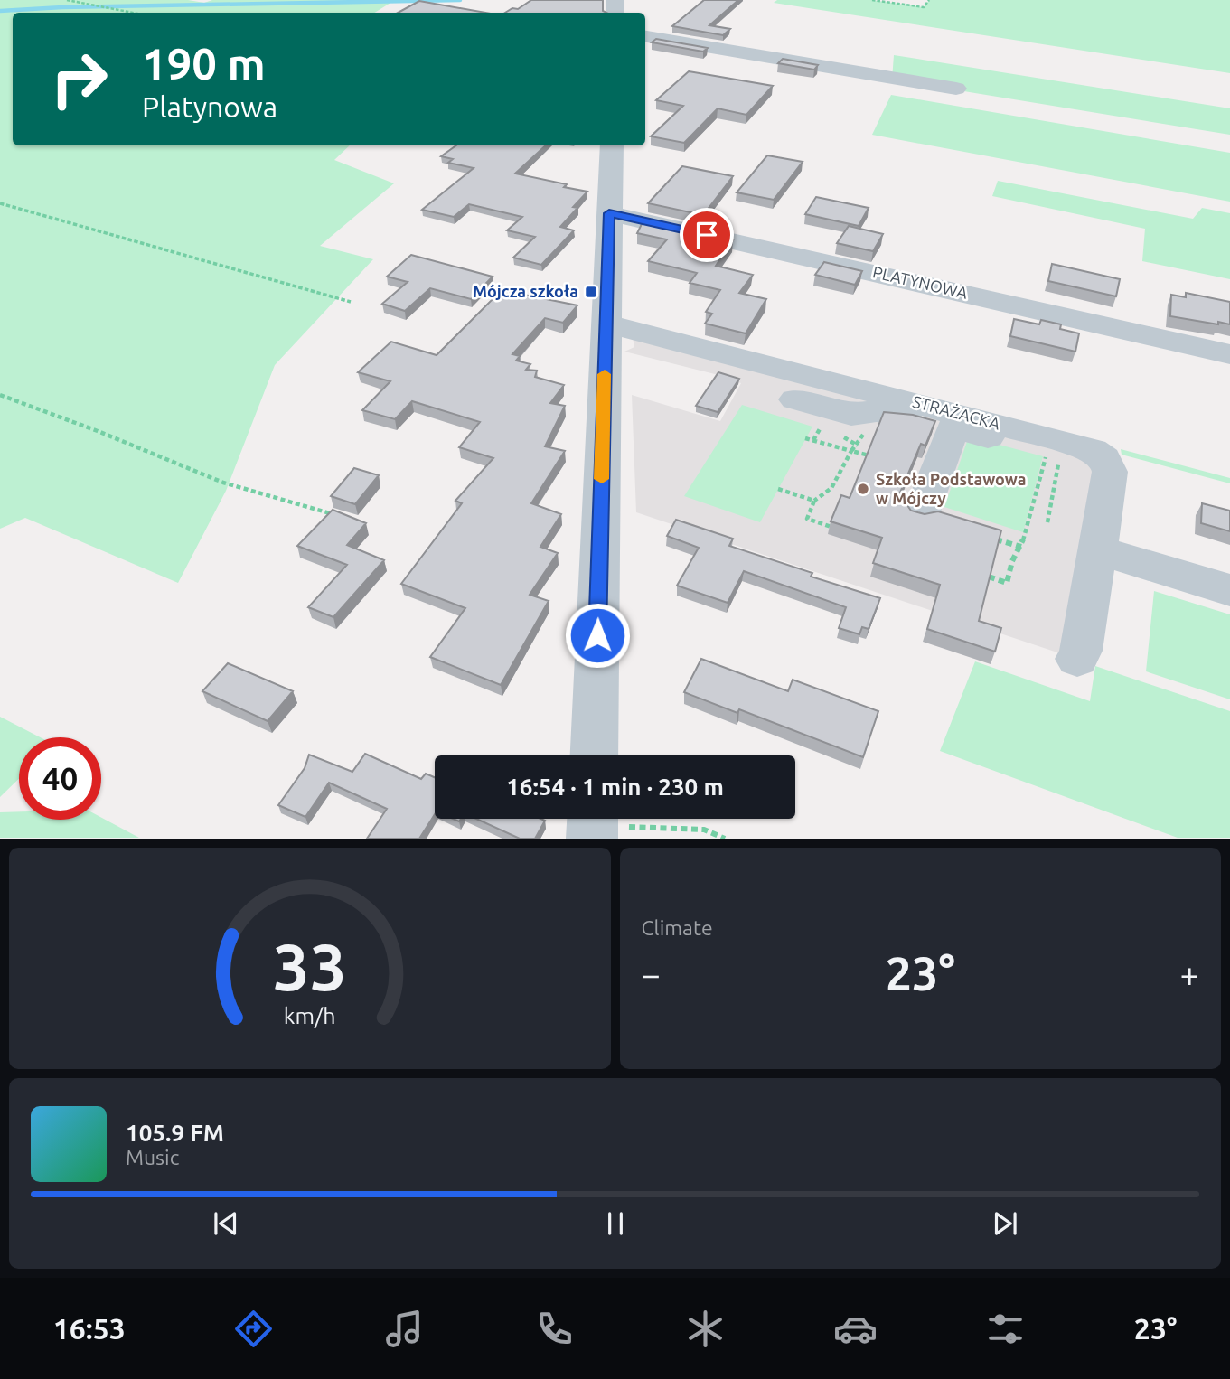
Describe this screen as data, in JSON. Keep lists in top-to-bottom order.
{
  "streets": {
    "street": ["PLATYNOWA", "STRAŻACKA"]
  },
  "places": {
    "transit": ["Mójcza szkoła"],
    "other": ["Szkoła Podstawowa w Mójczy"]
  },
  "page": {
    "turn": ["190 m", "Platynowa"],
    "limit": "40",
    "trip": "16:54 · 1 min · 230 m",
    "tile": "Climate",
    "heat": ["−", "23°", "+"],
    "song": ["105.9 FM", "Music"],
    "tabs": ["16:53", "23°"],
    "gauge": ["33", "km/h"]
  }
}
